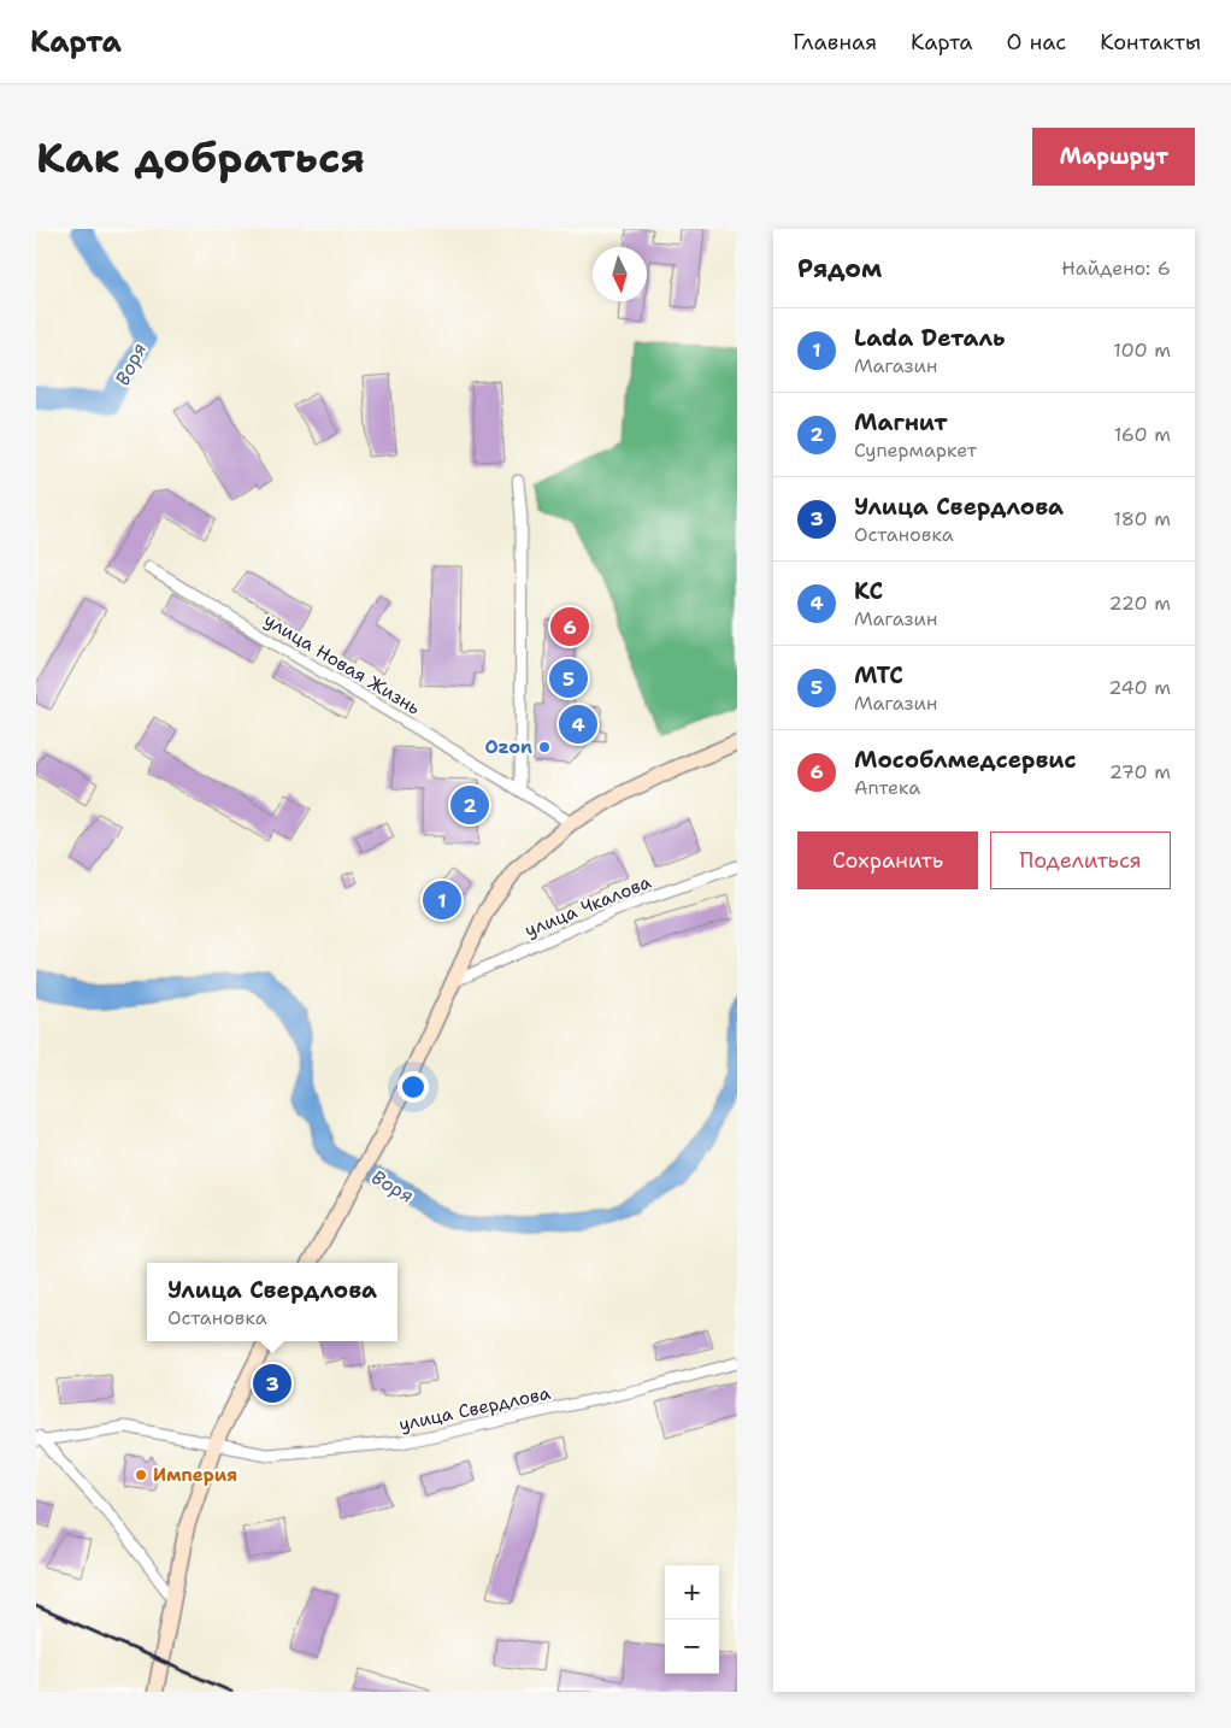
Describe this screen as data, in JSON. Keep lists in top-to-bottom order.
{
  "streets": {
    "street": ["улица Новая Жизнь", "улица Чкалова", "улица Свердлова"]
  },
  "water": ["Воря"],
  "places": ["Ozon", "Империя"],
  "north": "bottom",
  "page": {
    "header": "Карта",
    "nav": [
      "Главная",
      "Карта",
      "О нас",
      "Контакты"
    ],
    "buttons": [
      "Маршрут",
      ["Сохранить", "Поделиться"]
    ],
    "title": "Как добраться",
    "heading": ["Рядом", "Найдено: 6"],
    "list": [
      {
        "mark": "1",
        "name": "Lada Dеталь",
        "note": "Магазин",
        "value": "100 m"
      },
      {
        "mark": "2",
        "name": "Магнит",
        "note": "Супермаркет",
        "value": "160 m"
      },
      {
        "mark": "3",
        "name": "Улица Свердлова",
        "note": "Остановка",
        "value": "180 m"
      },
      {
        "mark": "4",
        "name": "КС",
        "note": "Магазин",
        "value": "220 m"
      },
      {
        "mark": "5",
        "name": "МТС",
        "note": "Магазин",
        "value": "240 m"
      },
      {
        "mark": "6",
        "name": "Мособлмедсервис",
        "note": "Аптека",
        "value": "270 m"
      }
    ],
    "pins": [
      "6",
      "5",
      "4",
      "2",
      "1",
      "3"
    ],
    "popup": ["Улица Свердлова", "Остановка"],
    "map_buttons": ["+", "−"]
  }
}
